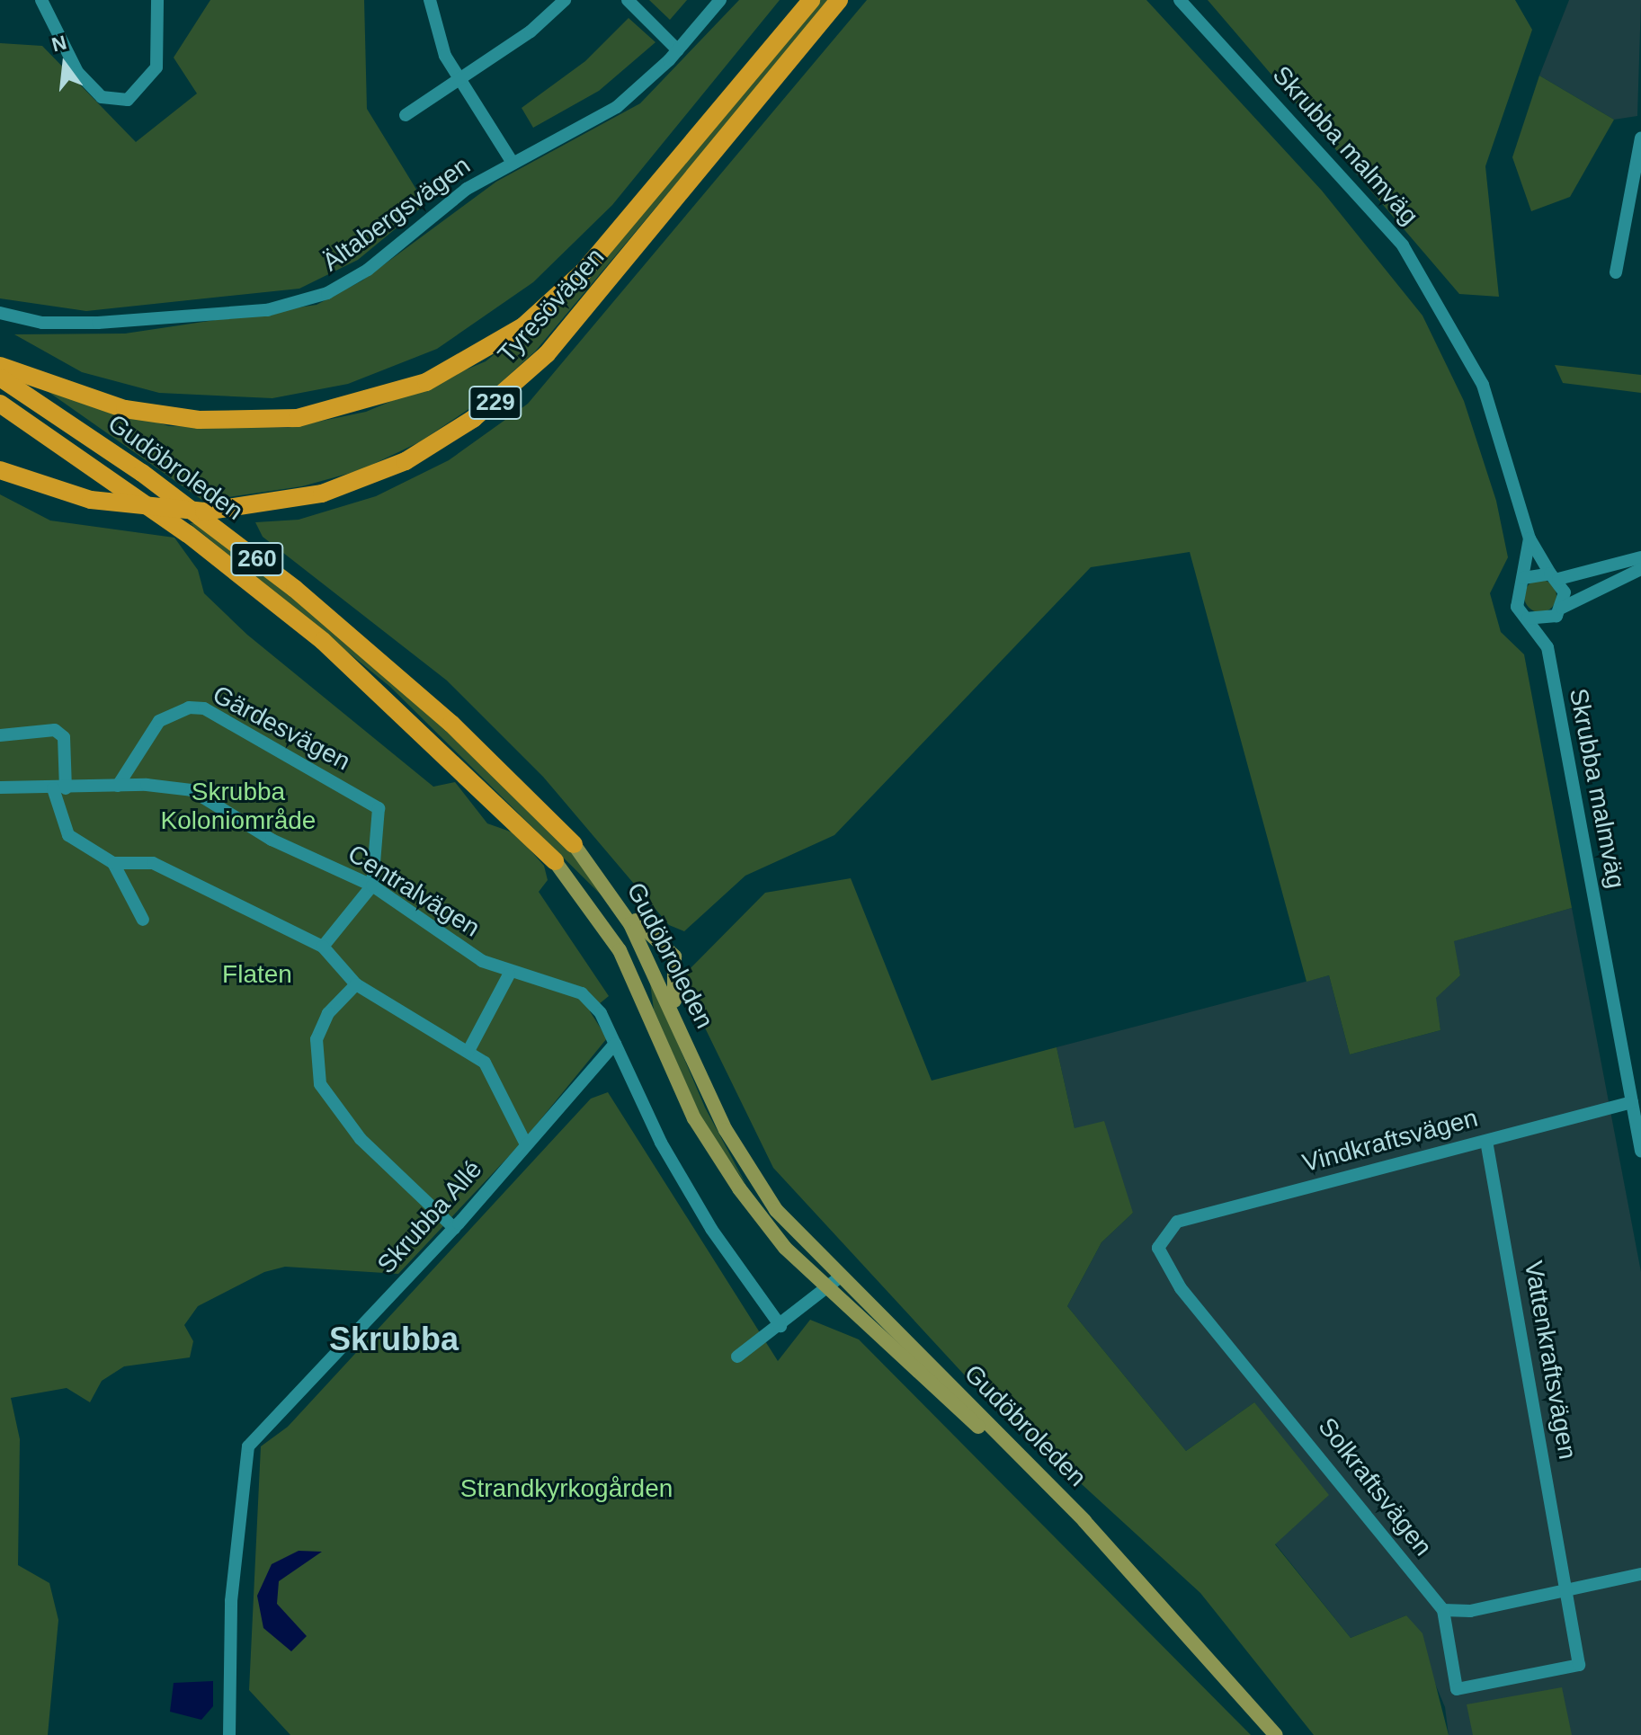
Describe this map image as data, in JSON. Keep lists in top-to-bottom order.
{
  "streets": {
    "highway": [
      "Tyresövägen",
      "229",
      "Gudöbroleden",
      "260"
    ],
    "street": [
      "Skrubba malmväg",
      "Ältabergsvägen",
      "Gärdesvägen",
      "Centralvägen",
      "Vindkraftsvägen",
      "Skrubba Allé",
      "Vattenkraftsvägen",
      "Solkraftsvägen"
    ]
  },
  "crossings": [
    ["Skrubba malmväg", "Vindkraftsvägen"],
    ["Gärdesvägen", "Centralvägen"],
    ["Centralvägen", "Skrubba Allé"],
    ["Vindkraftsvägen", "Vattenkraftsvägen"],
    ["Vindkraftsvägen", "Solkraftsvägen"],
    ["Vattenkraftsvägen", "Solkraftsvägen"]
  ],
  "districts": ["Skrubba"],
  "parks": ["Skrubba Koloniområde", "Flaten", "Strandkyrkogården"],
  "north": "top"
}
